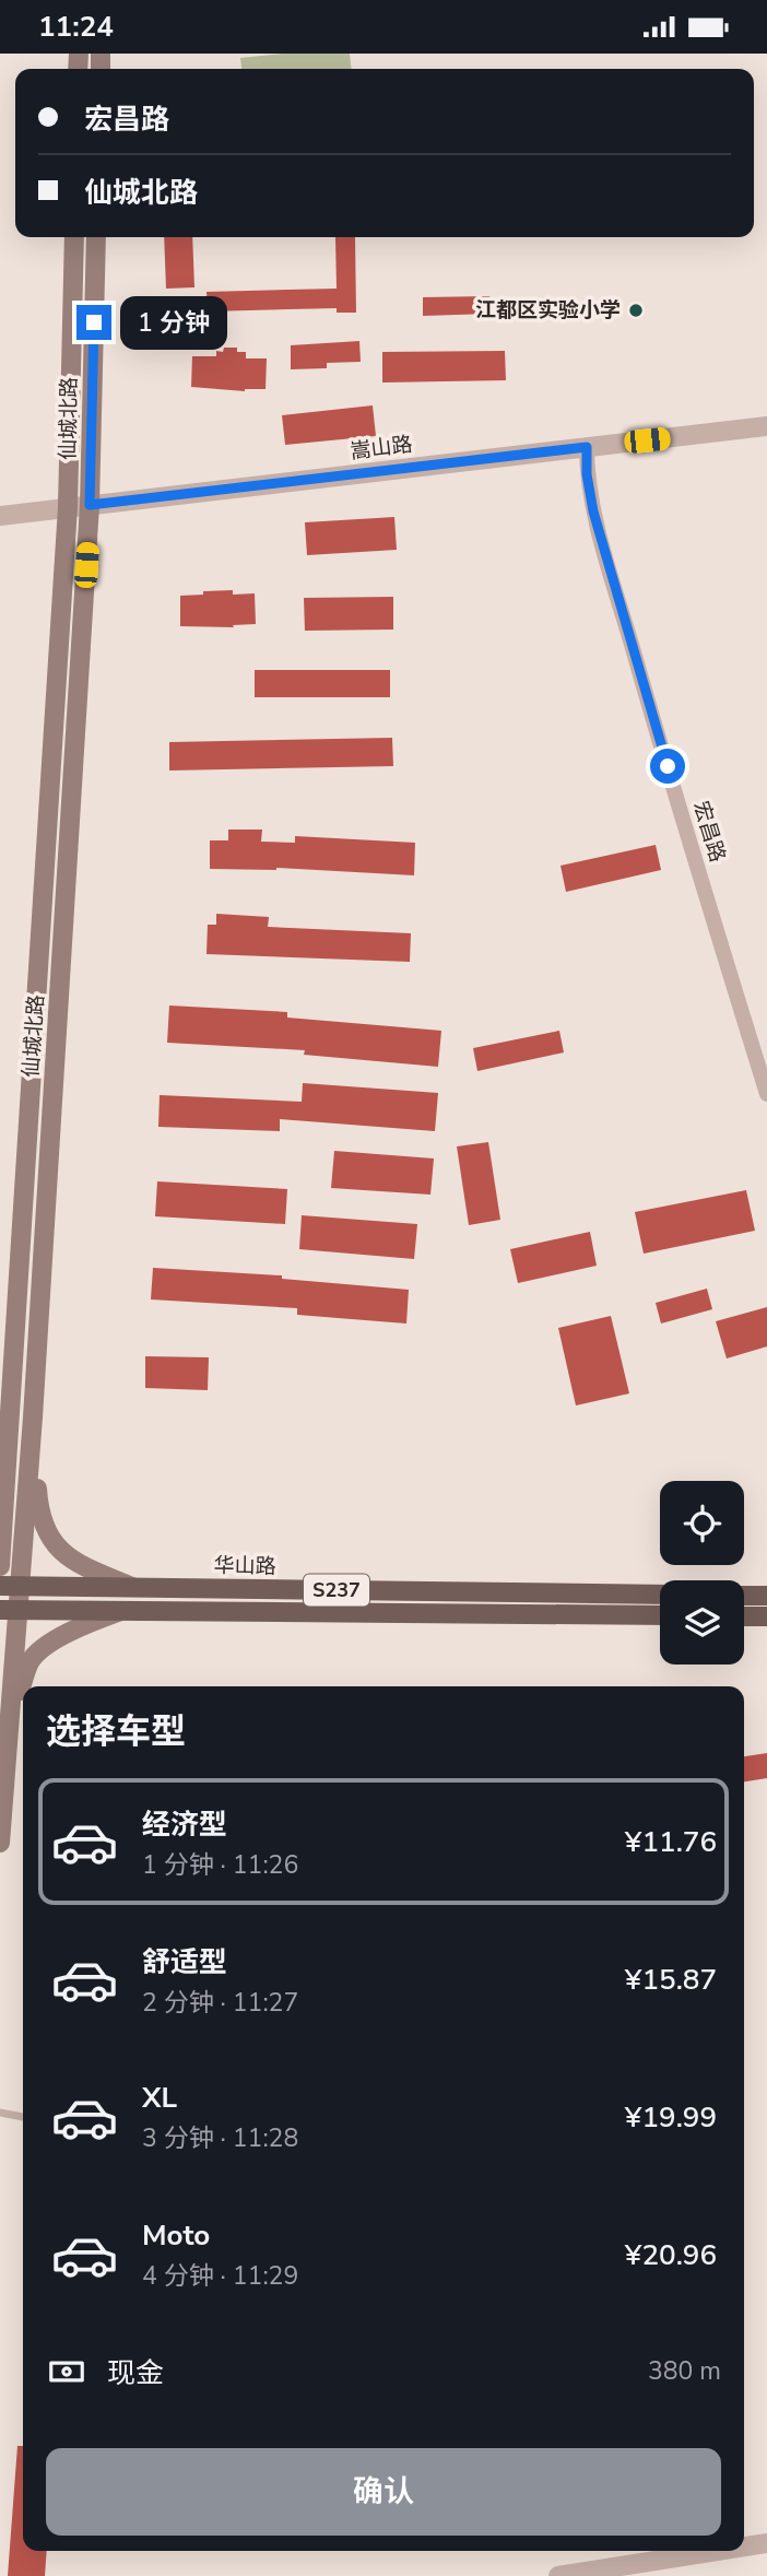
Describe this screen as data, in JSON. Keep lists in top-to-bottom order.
{
  "streets": {
    "main road": ["仙城北路", "华山路", "S237"],
    "street": ["嵩山路", "宏昌路"]
  },
  "crossings": [
    ["仙城北路", "嵩山路"],
    ["仙城北路", "华山路"],
    ["仙城北路", "S237"],
    ["嵩山路", "宏昌路"]
  ],
  "places": ["江都区实验小学"],
  "page": {
    "status": "11:24",
    "banner": ["宏昌路", "仙城北路"],
    "bubble": "1 分钟",
    "heading": "选择车型",
    "list": [
      {
        "name": "经济型",
        "note": "1 分钟 · 11:26",
        "value": "¥11.76"
      },
      {
        "name": "舒适型",
        "note": "2 分钟 · 11:27",
        "value": "¥15.87"
      },
      {
        "name": "XL",
        "note": "3 分钟 · 11:28",
        "value": "¥19.99"
      },
      {
        "name": "Moto",
        "note": "4 分钟 · 11:29",
        "value": "¥20.96"
      }
    ],
    "pay": ["现金", "380 m"],
    "buttons": "确认"
  }
}
